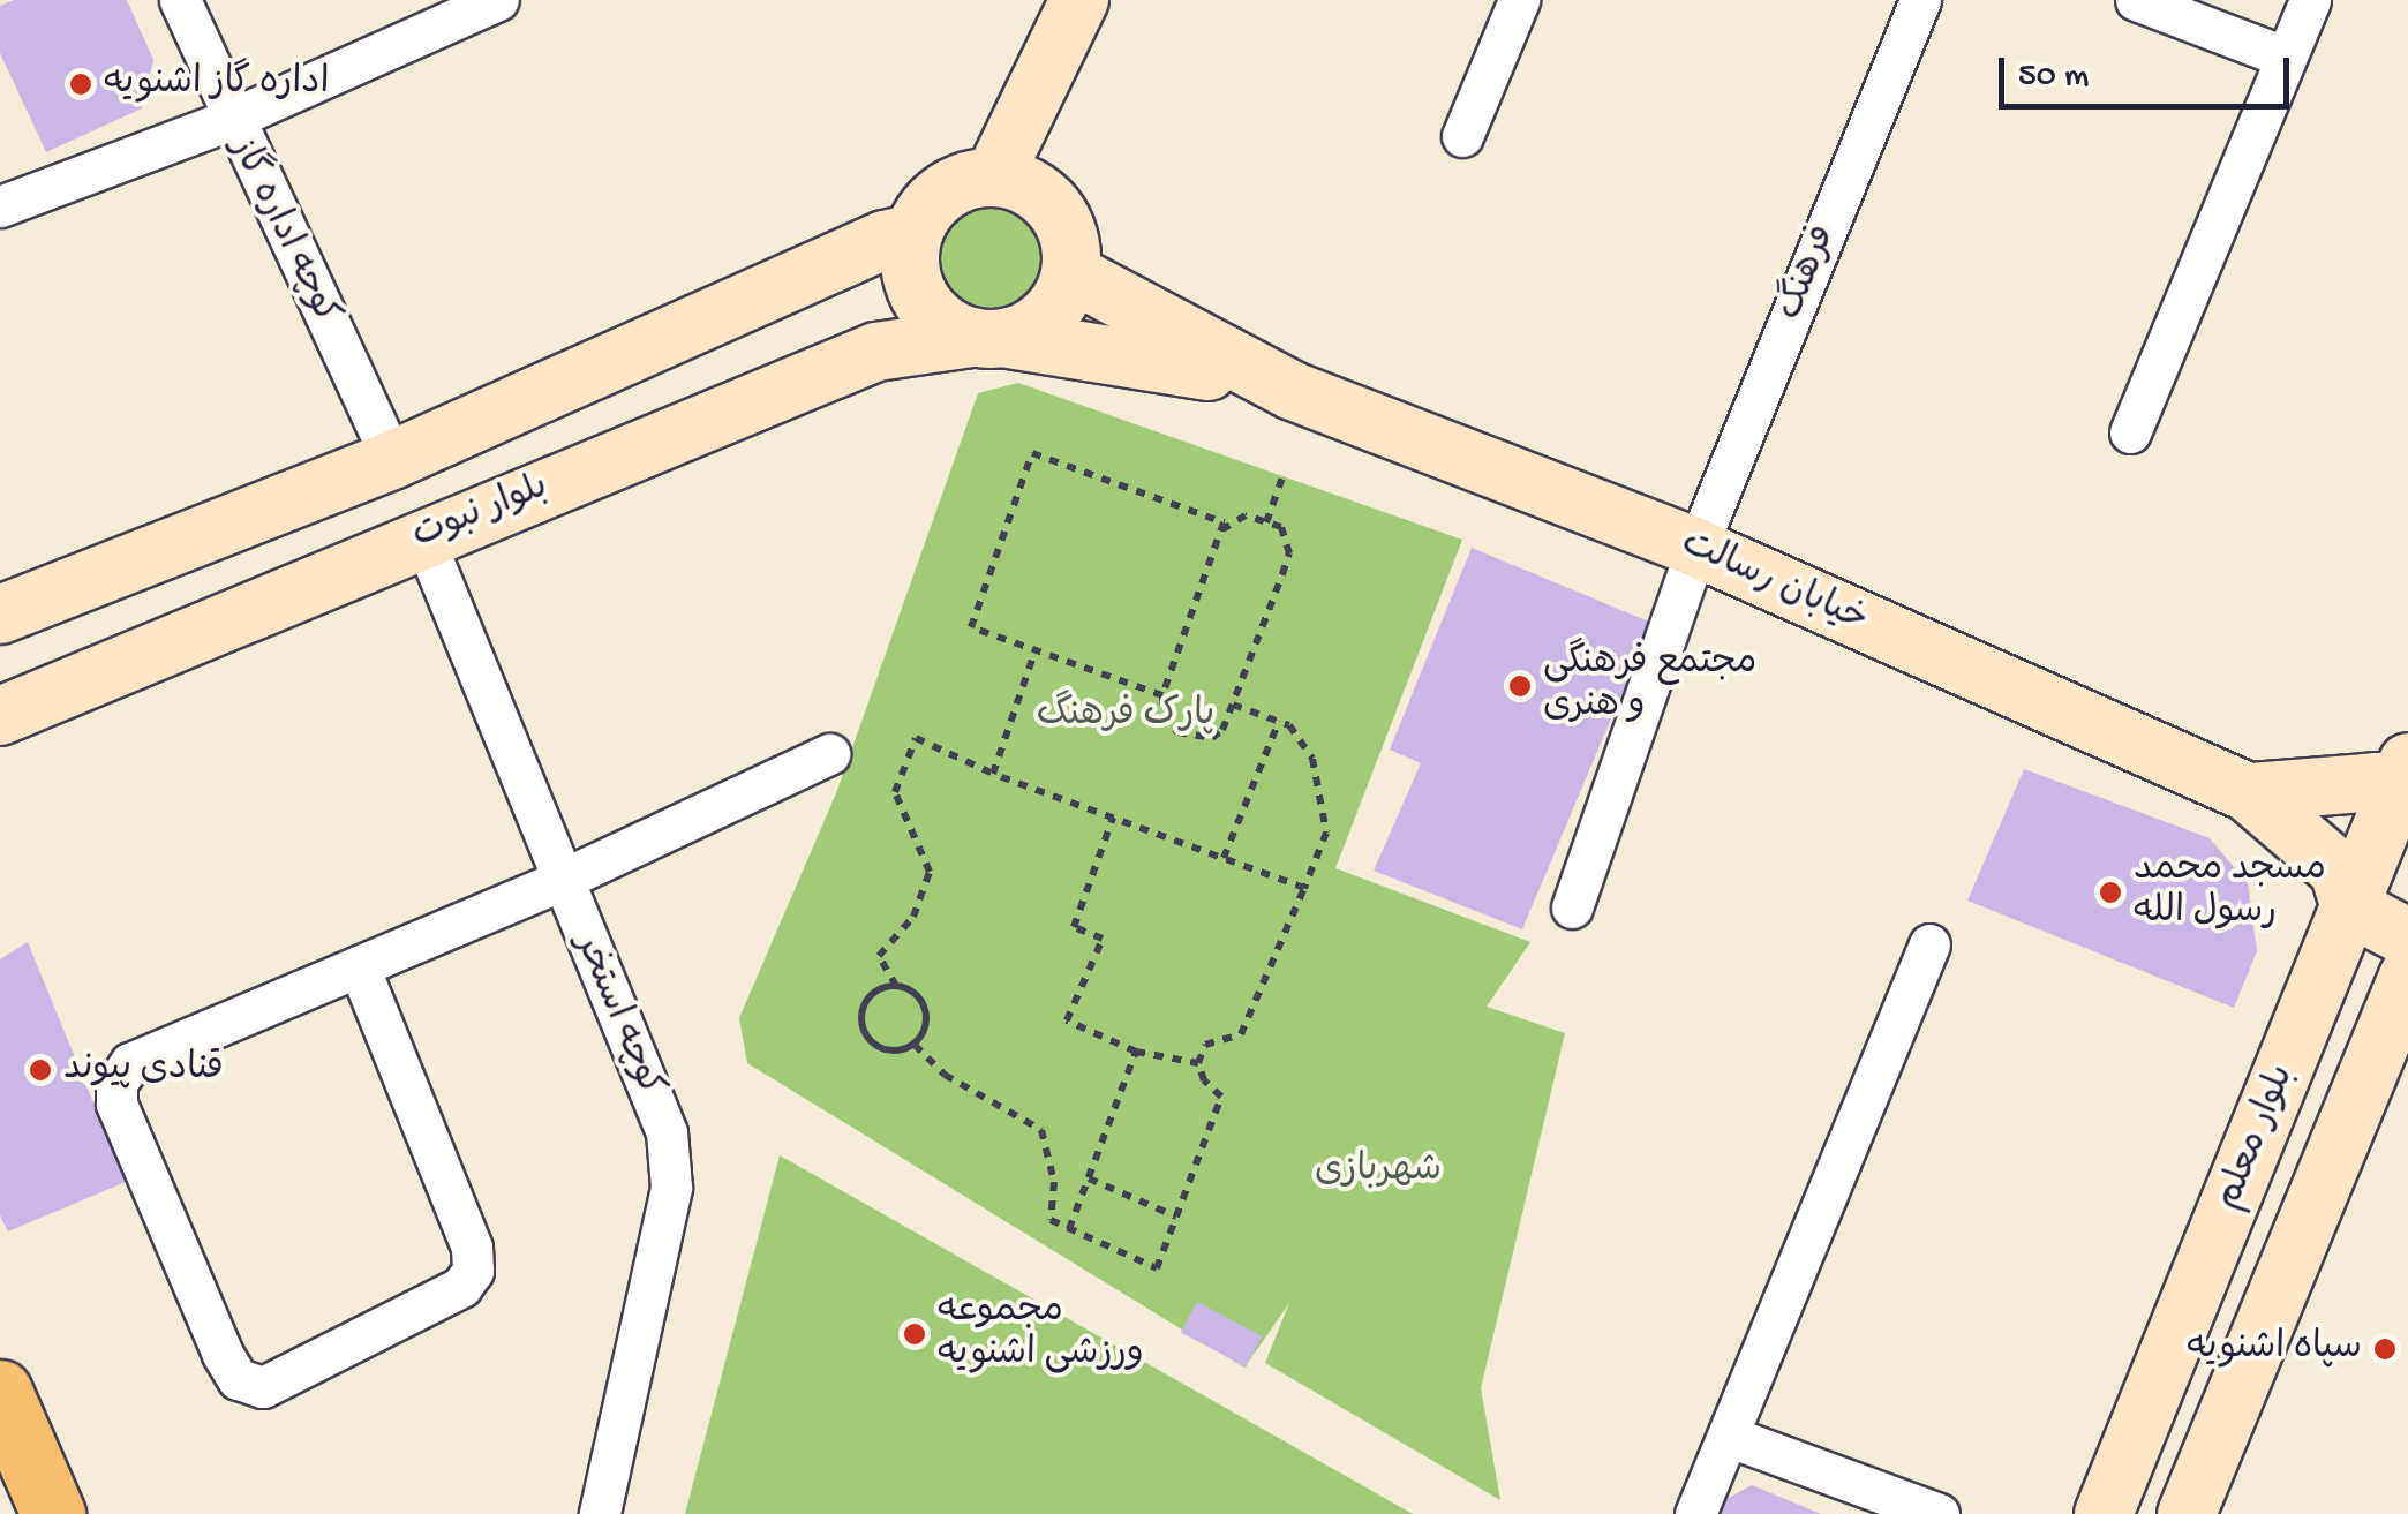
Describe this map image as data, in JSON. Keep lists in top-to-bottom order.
{
  "streets": {
    "street": [
      "کوچه اداره گاز",
      "فرهنگ",
      "بلوار نبوت",
      "خیابان رسالت",
      "کوچه استخر",
      "بلوار معلم"
    ]
  },
  "crossings": [
    ["فرهنگ", "خیابان رسالت"],
    ["بلوار نبوت", "کوچه استخر"]
  ],
  "parks": ["پارک فرهنگ", "شهربازی"],
  "places": [
    "اداره گاز اشنویه",
    "مجتمع فرهنگی و هنری",
    "مسجد محمد رسول الله",
    "قنادی پیوند",
    "مجموعه ورزشی اشنویه",
    "سپاه اشنویه"
  ],
  "scale_bar": "50 m"
}
